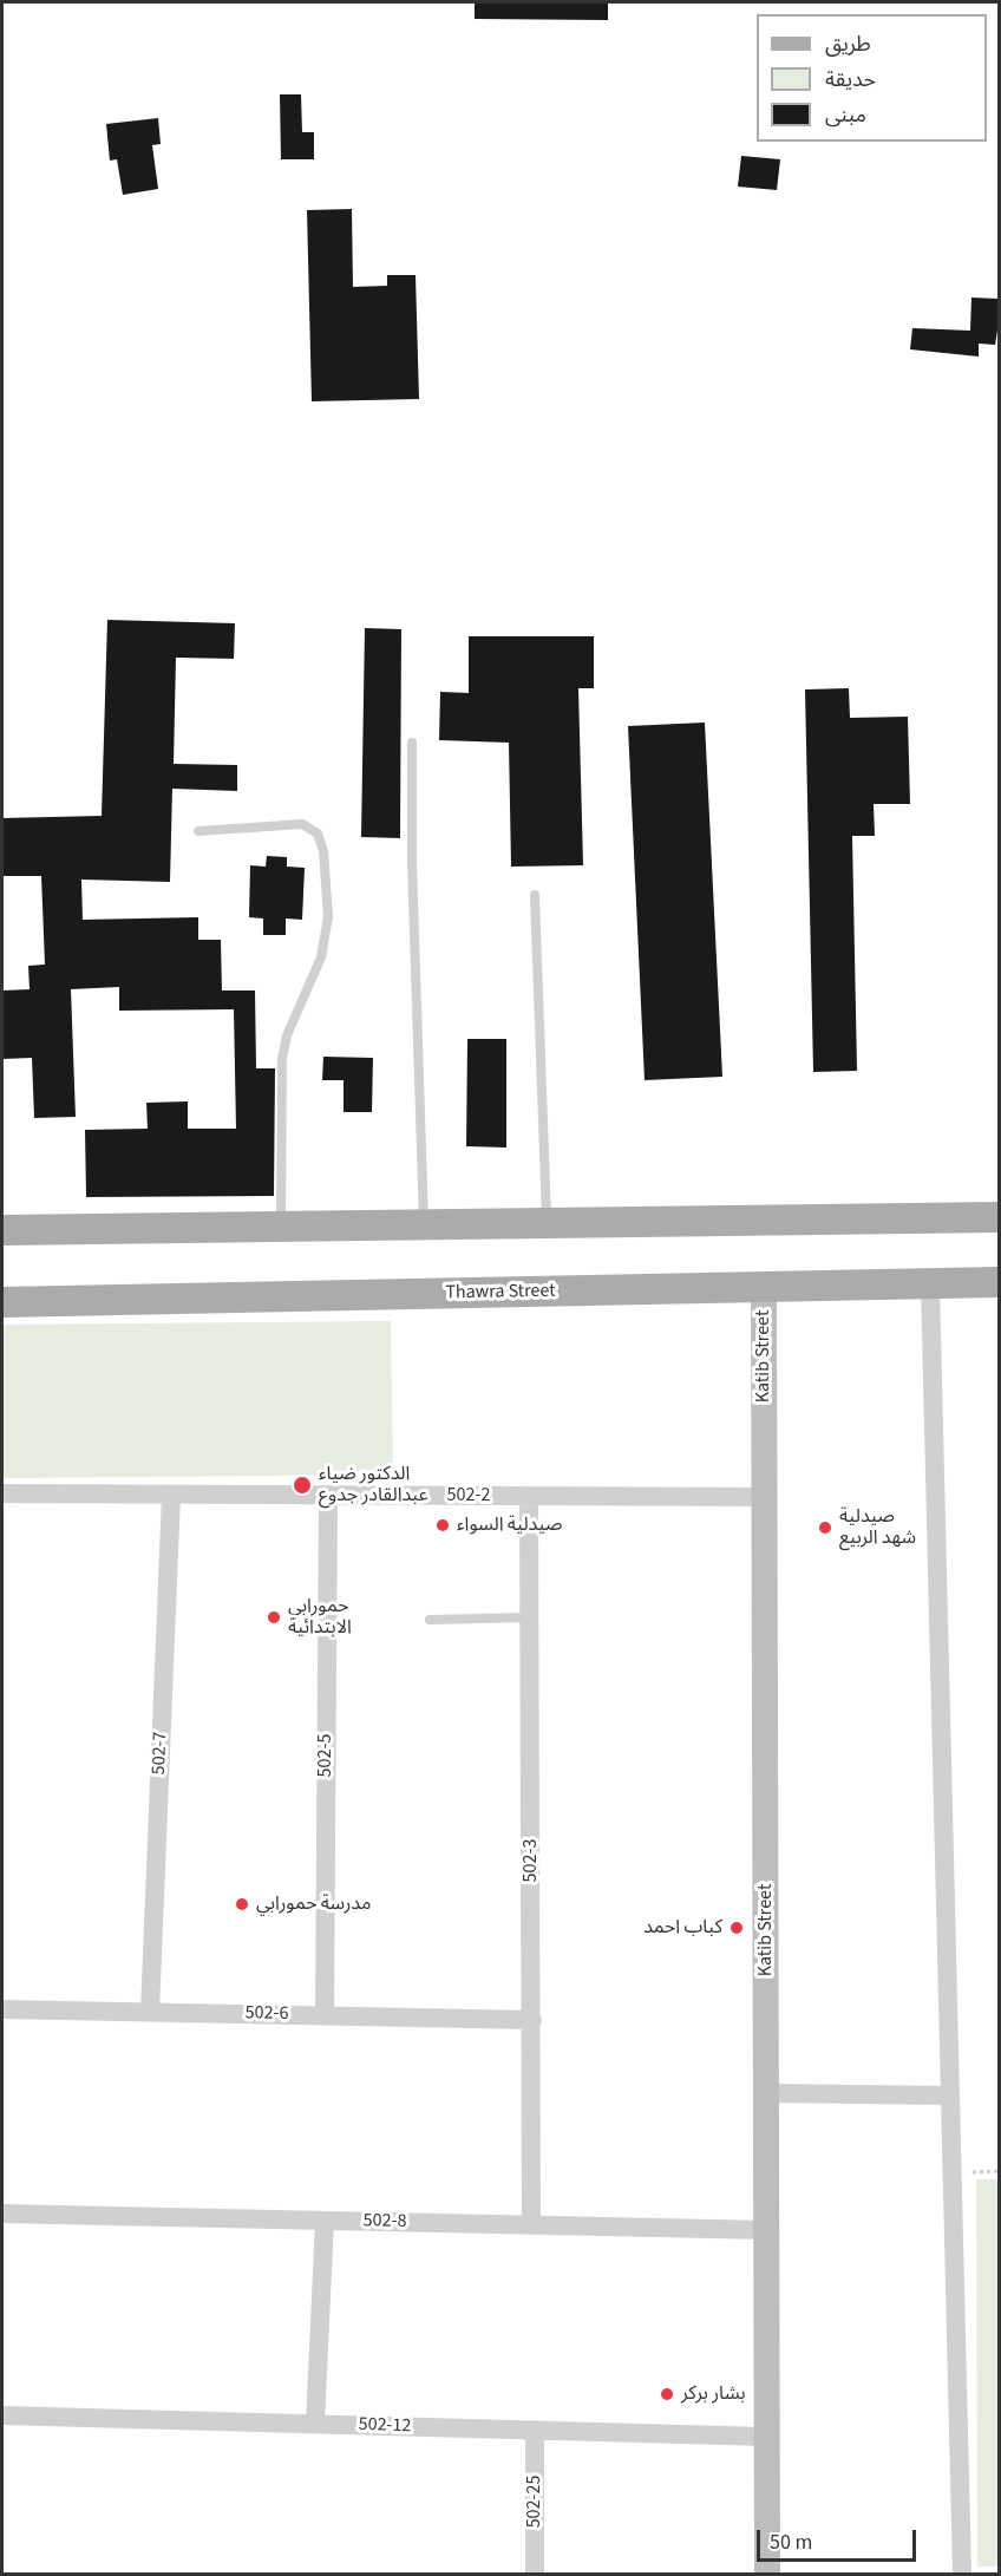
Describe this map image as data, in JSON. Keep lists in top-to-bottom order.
{
  "streets": {
    "main road": ["Thawra Street"],
    "street": [
      "Katib Street",
      "502-2",
      "502-7",
      "502-5",
      "502-3",
      "502-6",
      "502-8",
      "502-12",
      "502-25"
    ]
  },
  "crossings": [
    ["Thawra Street", "Katib Street"],
    ["Katib Street", "502-2"],
    ["Katib Street", "502-8"],
    ["Katib Street", "502-12"],
    ["502-2", "502-7"],
    ["502-2", "502-5"],
    ["502-2", "502-3"],
    ["502-7", "502-6"],
    ["502-5", "502-6"],
    ["502-3", "502-6"],
    ["502-3", "502-8"],
    ["502-12", "502-25"]
  ],
  "places": [
    "الدكتور ضياء عبدالقادر جدوع",
    "صيدلية السواء",
    "صيدلية شهد الربيع",
    "حمورابي الابتدائية",
    "مدرسة حمورابي",
    "كباب احمد",
    "بشار بركر"
  ],
  "legend": ["طريق", "حديقة", "مبنى"],
  "scale_bar": "50 m"
}
